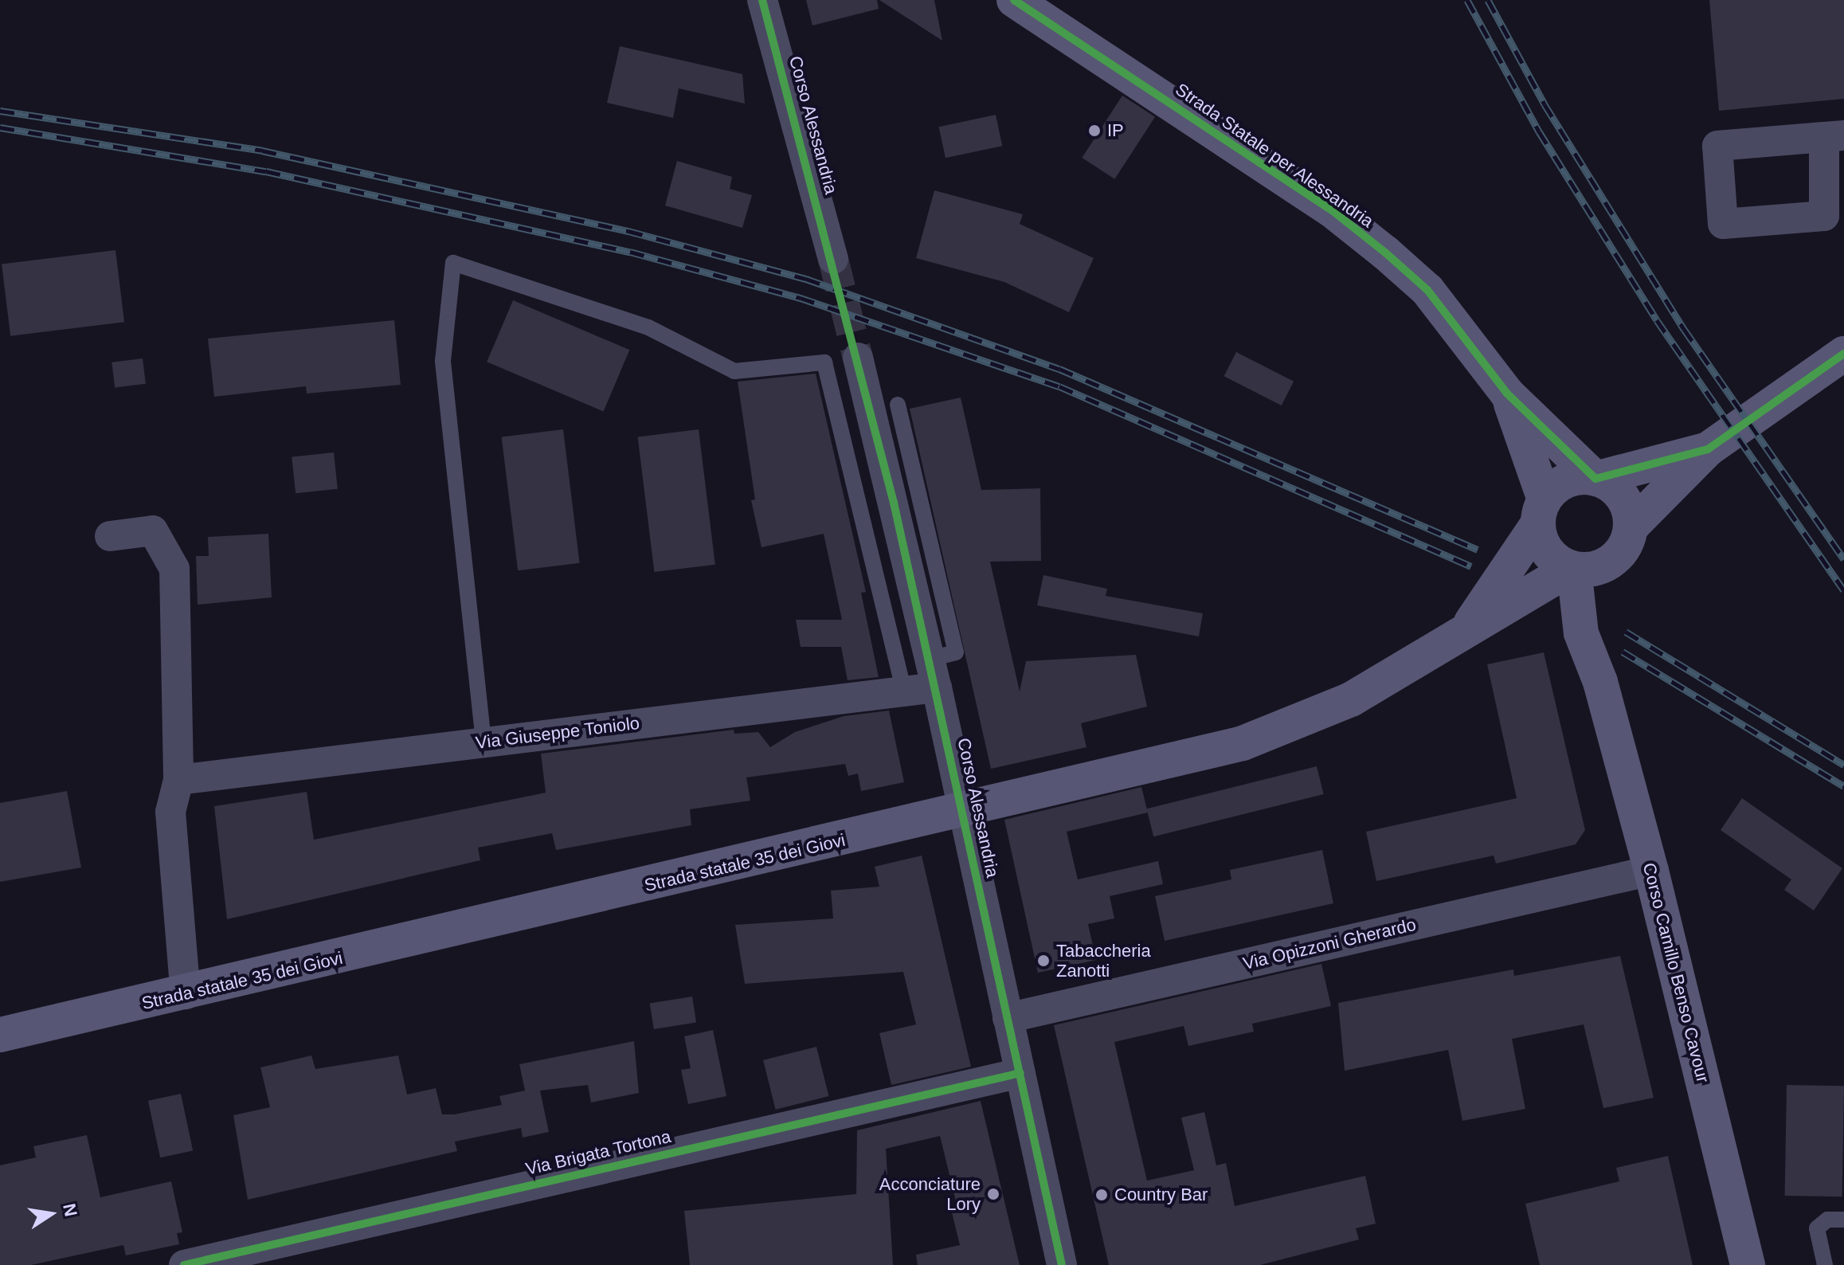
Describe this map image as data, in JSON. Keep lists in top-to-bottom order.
{
  "streets": {
    "main road": ["Strada Statale per Alessandria", "Strada statale 35 dei Giovi", "Corso Camillo Benso Cavour"],
    "street": [
      "Corso Alessandria",
      "Via Giuseppe Toniolo",
      "Via Opizzoni Gherardo",
      "Via Brigata Tortona"
    ]
  },
  "crossings": [
    ["Corso Alessandria", "Via Giuseppe Toniolo"],
    ["Corso Alessandria", "Via Opizzoni Gherardo"],
    ["Corso Alessandria", "Via Brigata Tortona"],
    ["Strada Statale per Alessandria", "Strada statale 35 dei Giovi"],
    ["Strada Statale per Alessandria", "Corso Camillo Benso Cavour"],
    ["Strada statale 35 dei Giovi", "Corso Camillo Benso Cavour"],
    ["Via Opizzoni Gherardo", "Corso Camillo Benso Cavour"]
  ],
  "places": [
    "IP",
    "Tabaccheria Zanotti",
    "Acconciature Lory",
    "Country Bar"
  ],
  "north": "right"
}
